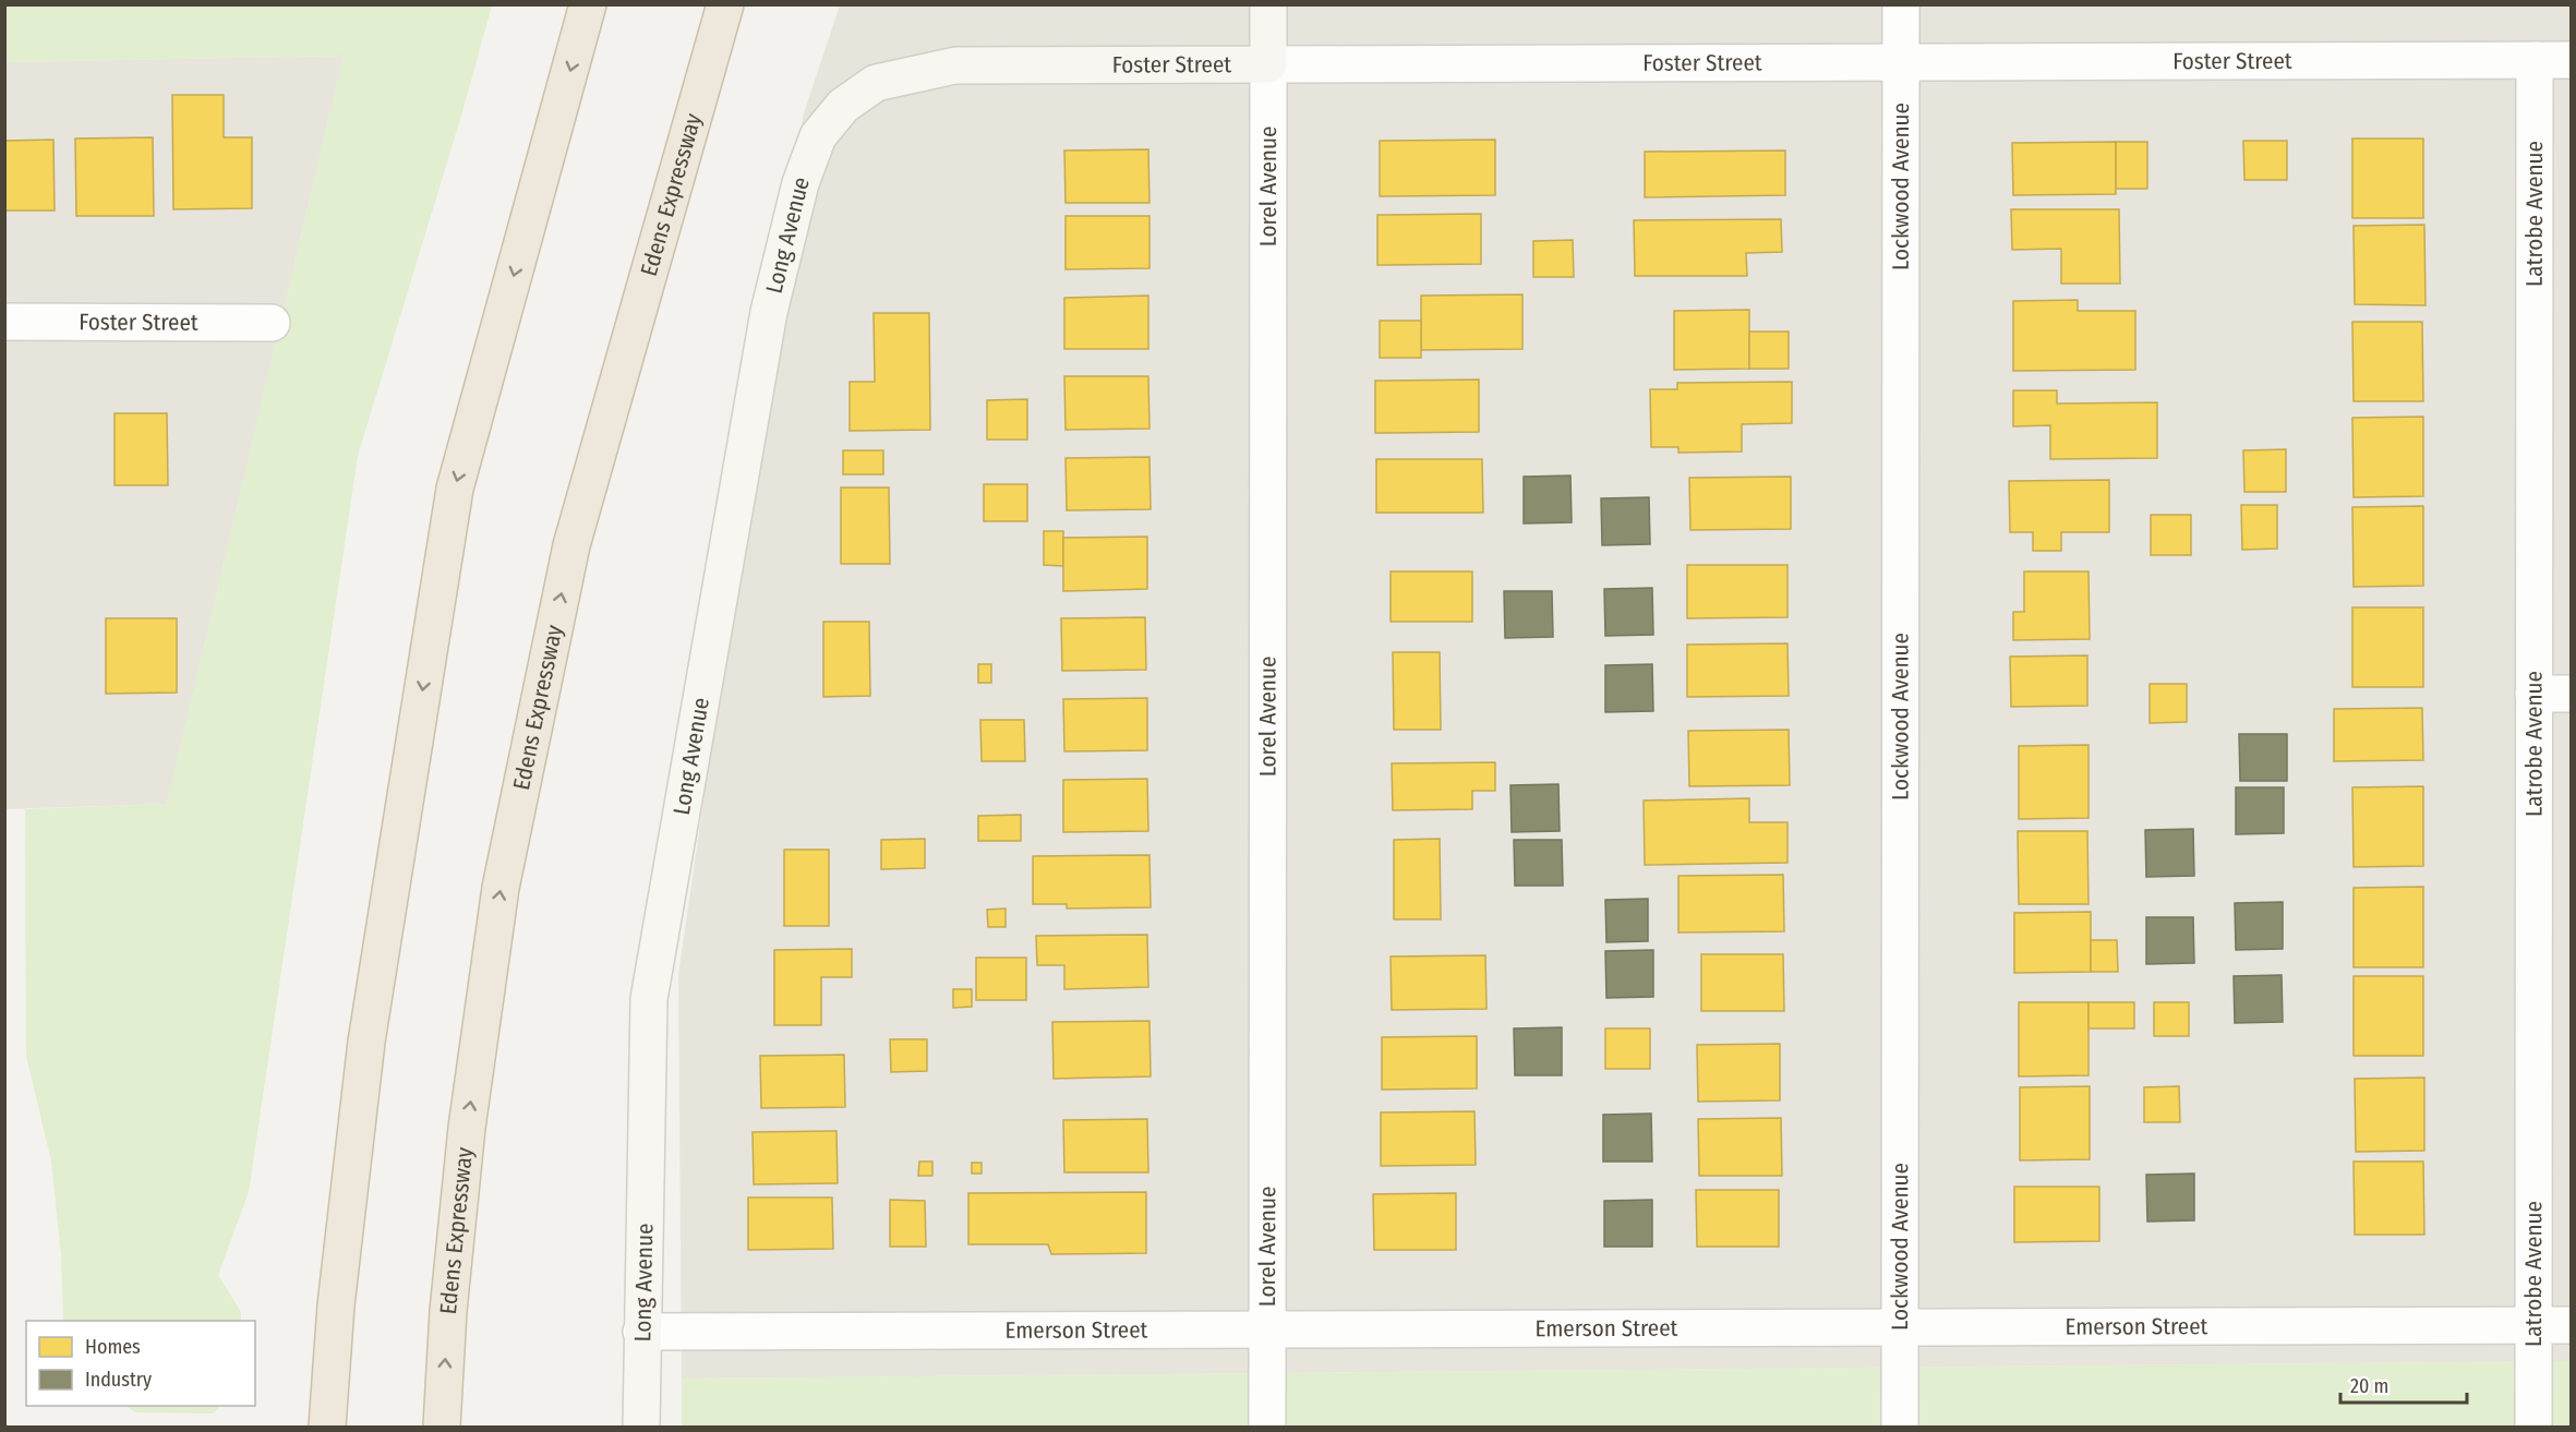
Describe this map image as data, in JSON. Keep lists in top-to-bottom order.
{
  "streets": {
    "highway": ["Edens Expressway"],
    "street": [
      "Foster Street",
      "Lorel Avenue",
      "Lockwood Avenue",
      "Latrobe Avenue",
      "Long Avenue",
      "Emerson Street"
    ]
  },
  "crossings": [
    ["Foster Street", "Lorel Avenue"],
    ["Foster Street", "Lockwood Avenue"],
    ["Foster Street", "Latrobe Avenue"],
    ["Foster Street", "Long Avenue"],
    ["Lorel Avenue", "Emerson Street"],
    ["Lockwood Avenue", "Emerson Street"],
    ["Latrobe Avenue", "Emerson Street"],
    ["Long Avenue", "Emerson Street"]
  ],
  "legend": ["Homes", "Industry"],
  "scale_bar": "20 m"
}
